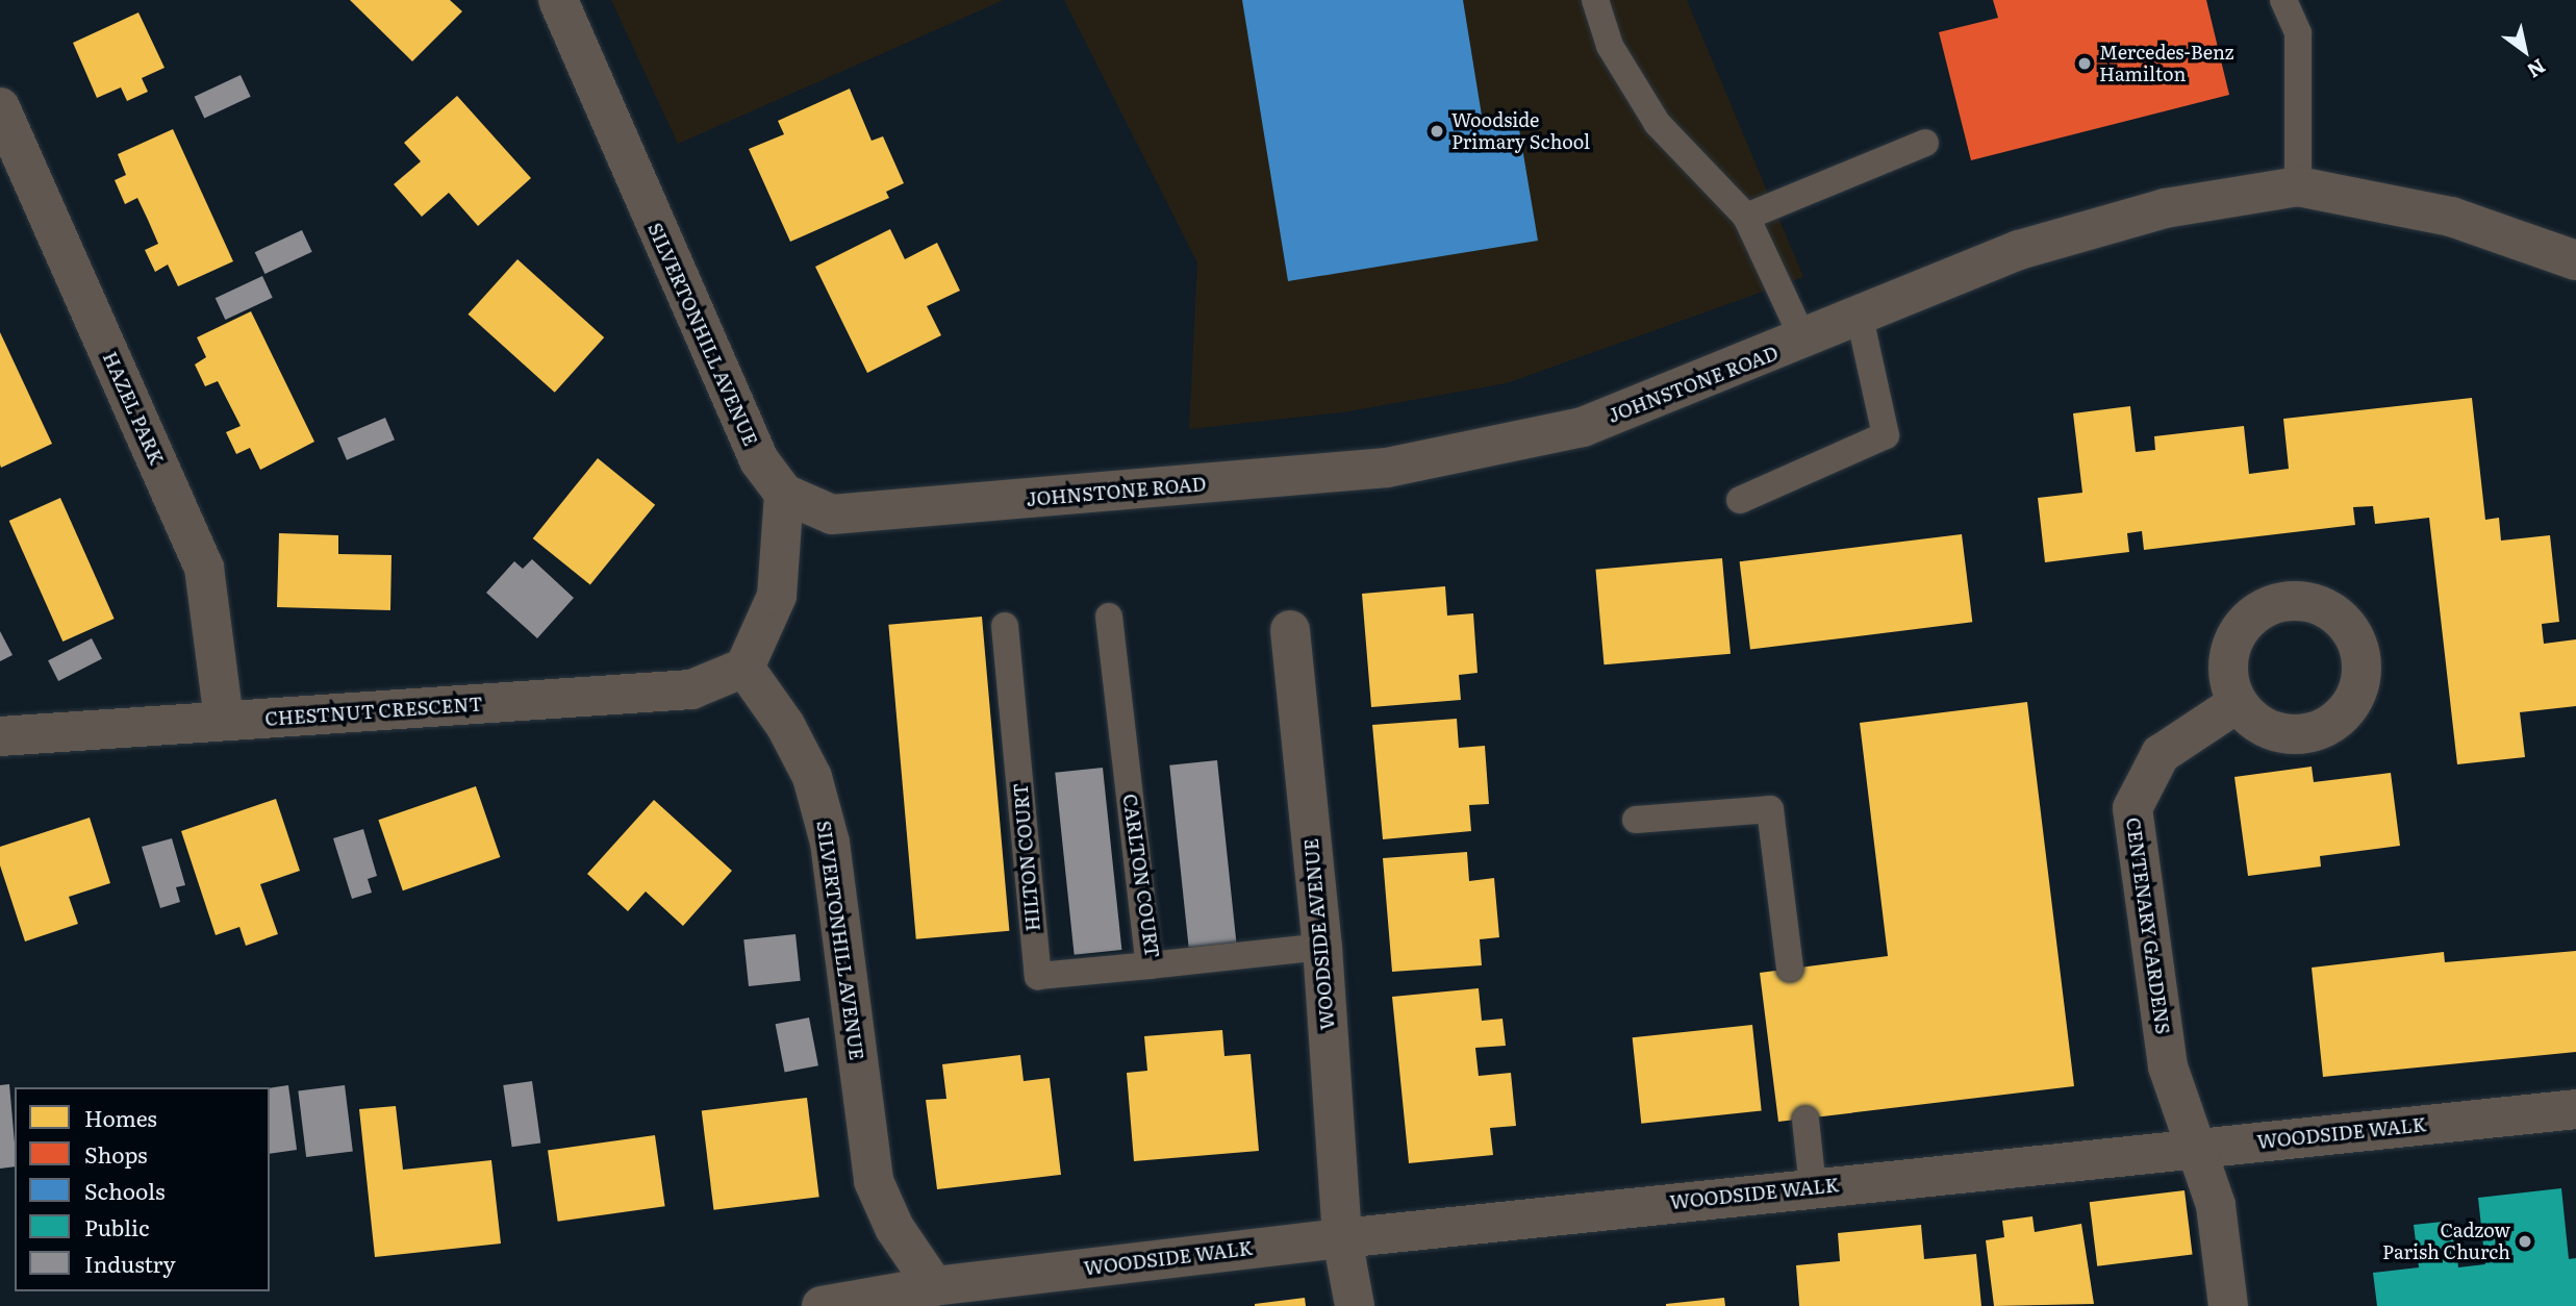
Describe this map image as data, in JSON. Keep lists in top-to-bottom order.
{
  "streets": {
    "street": [
      "SILVERTONHILL AVENUE",
      "JOHNSTONE ROAD",
      "HAZEL PARK",
      "CHESTNUT CRESCENT",
      "CENTENARY GARDENS",
      "WOODSIDE AVENUE",
      "WOODSIDE WALK"
    ],
    "lane": ["HILTON COURT", "CARLTON COURT"]
  },
  "crossings": [
    ["SILVERTONHILL AVENUE", "JOHNSTONE ROAD"],
    ["SILVERTONHILL AVENUE", "CHESTNUT CRESCENT"],
    ["SILVERTONHILL AVENUE", "WOODSIDE WALK"],
    ["HAZEL PARK", "CHESTNUT CRESCENT"],
    ["HILTON COURT", "CARLTON COURT"],
    ["CARLTON COURT", "WOODSIDE AVENUE"],
    ["CENTENARY GARDENS", "WOODSIDE WALK"],
    ["WOODSIDE AVENUE", "WOODSIDE WALK"]
  ],
  "places": ["Mercedes-Benz Hamilton", "Woodside Primary School", "Cadzow Parish Church"],
  "legend": [
    "Homes",
    "Shops",
    "Schools",
    "Public",
    "Industry"
  ],
  "north": "bottom right"
}
